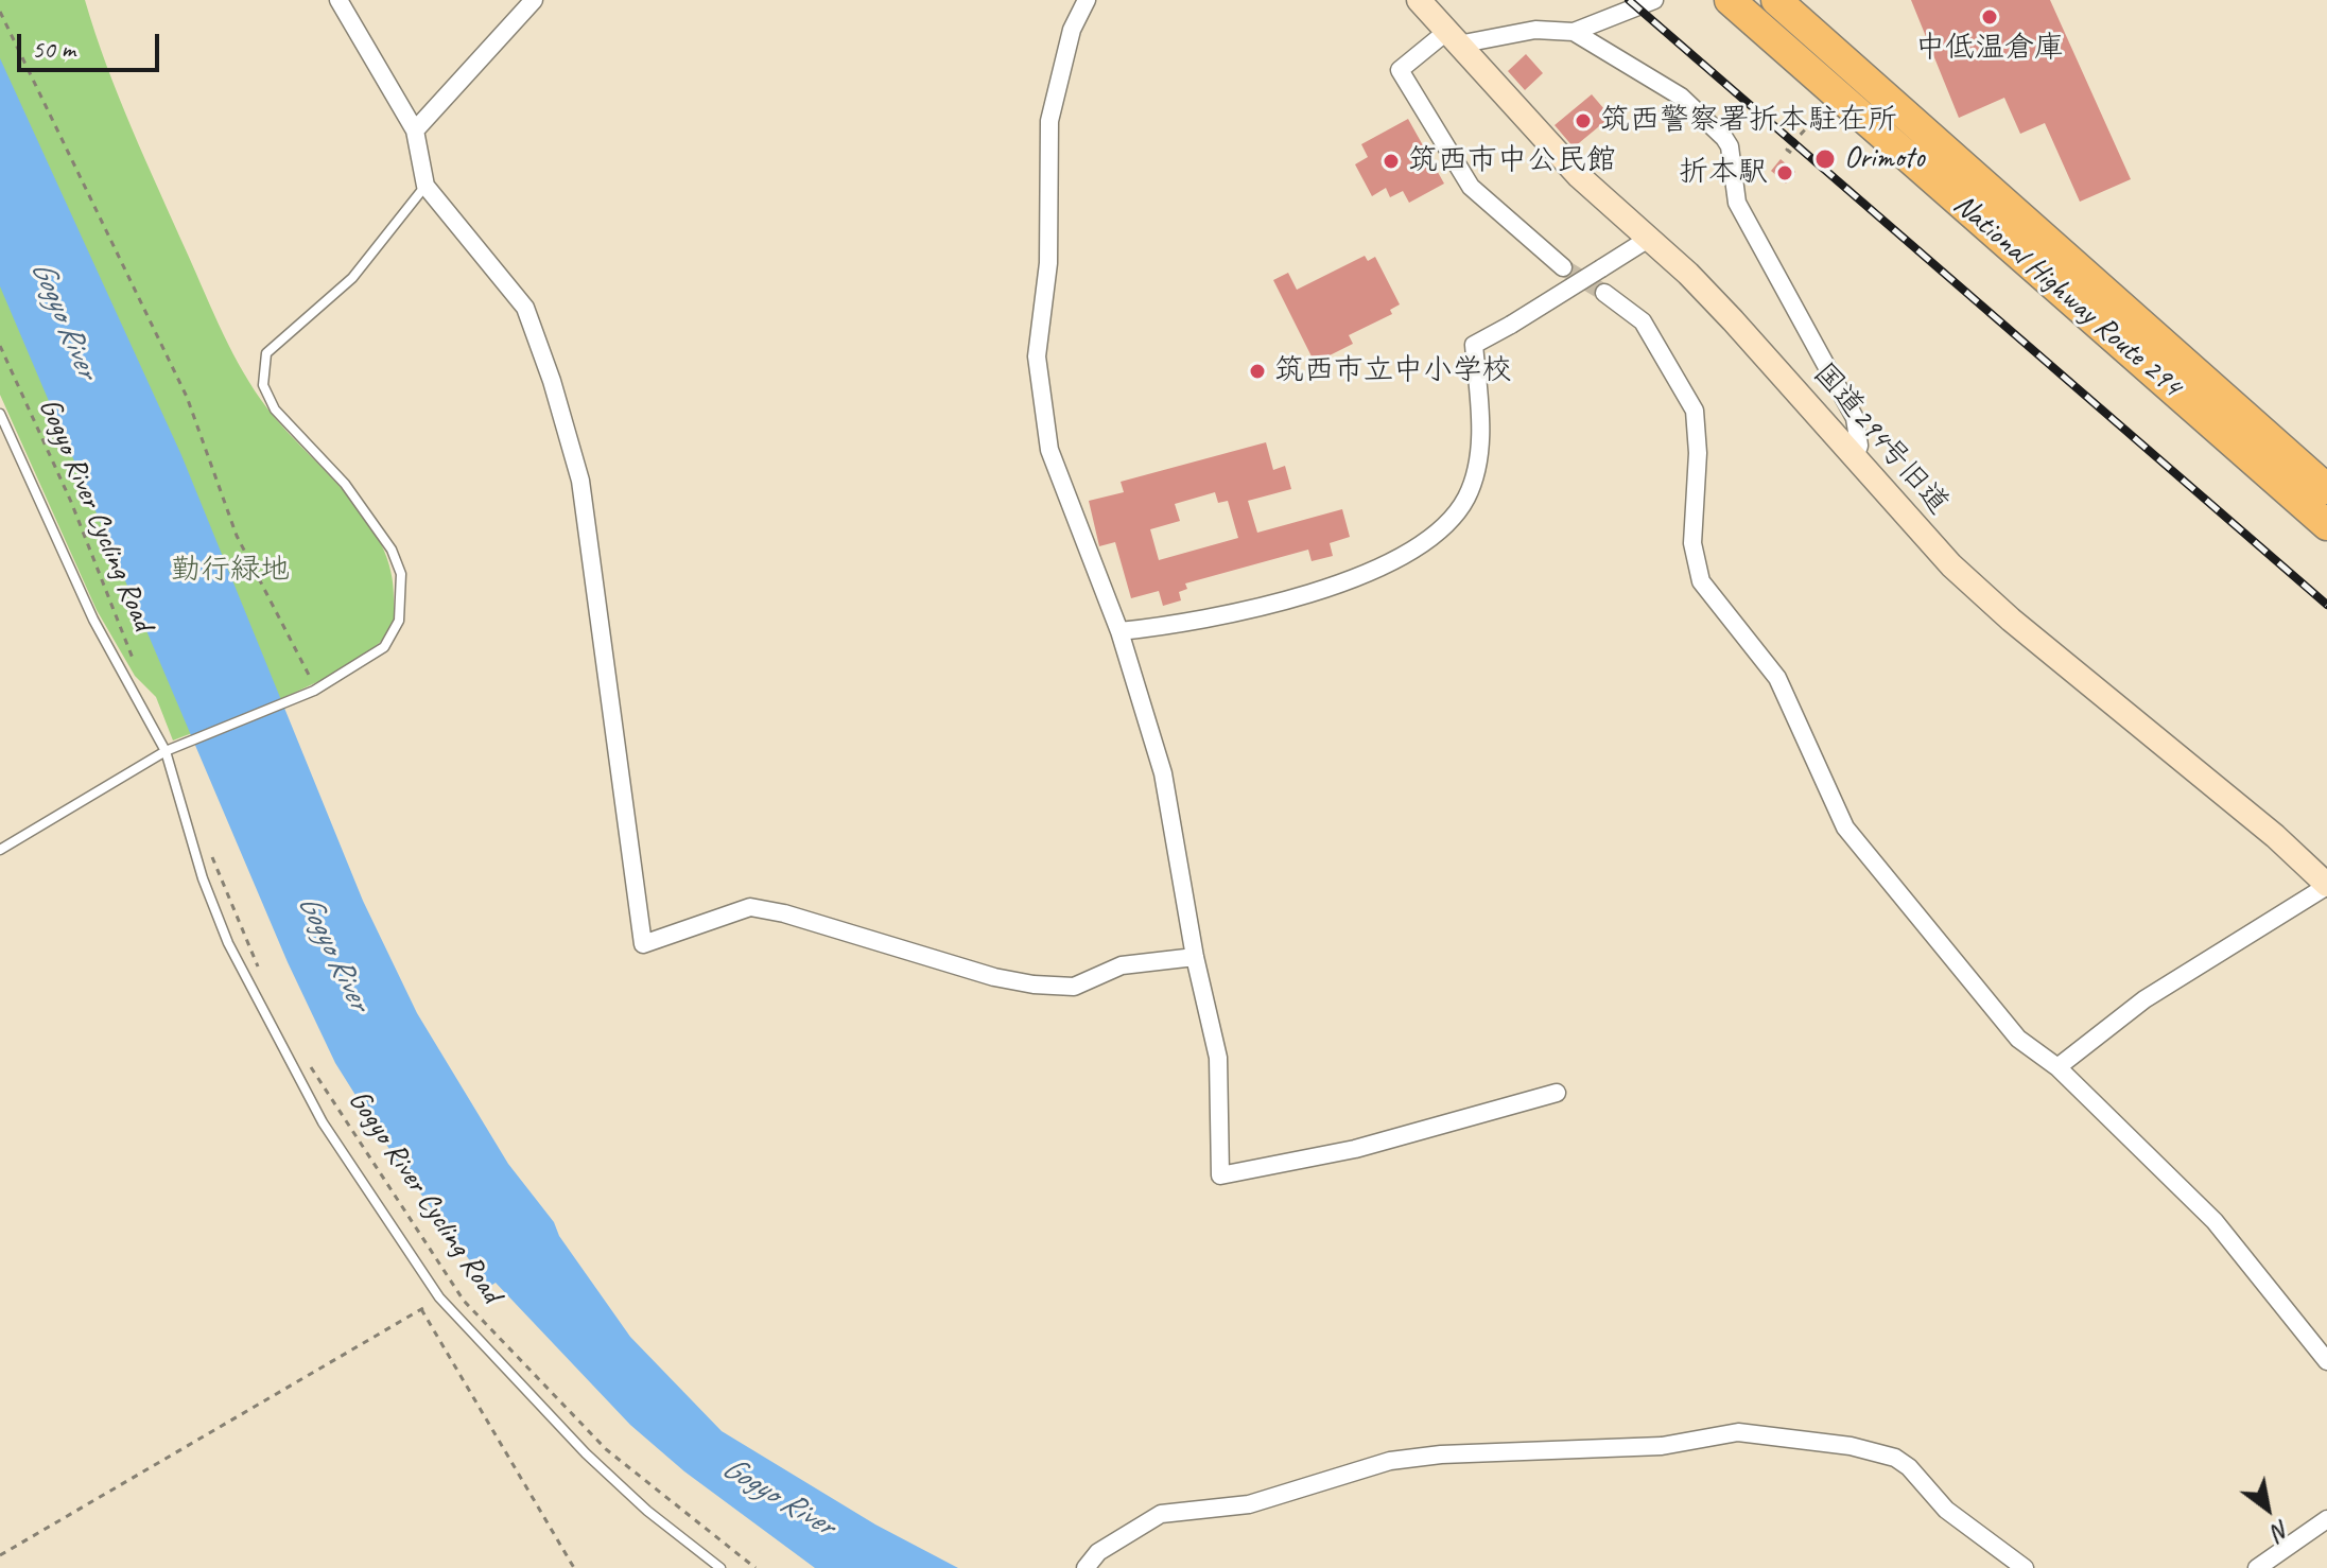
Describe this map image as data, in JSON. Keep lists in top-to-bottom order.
{
  "streets": {
    "highway": ["National Highway Route 294"],
    "street": ["国道294号旧道"],
    "path": ["Gogyo River Cycling Road"]
  },
  "water": ["Gogyo River"],
  "parks": ["勤行緑地"],
  "places": [
    "中低温倉庫",
    "筑西警察署折本駐在所",
    "Orimoto",
    "筑西市中公民館",
    "折本駅",
    "筑西市立中小学校"
  ],
  "scale_bar": "50 m",
  "north": "bottom right"
}
